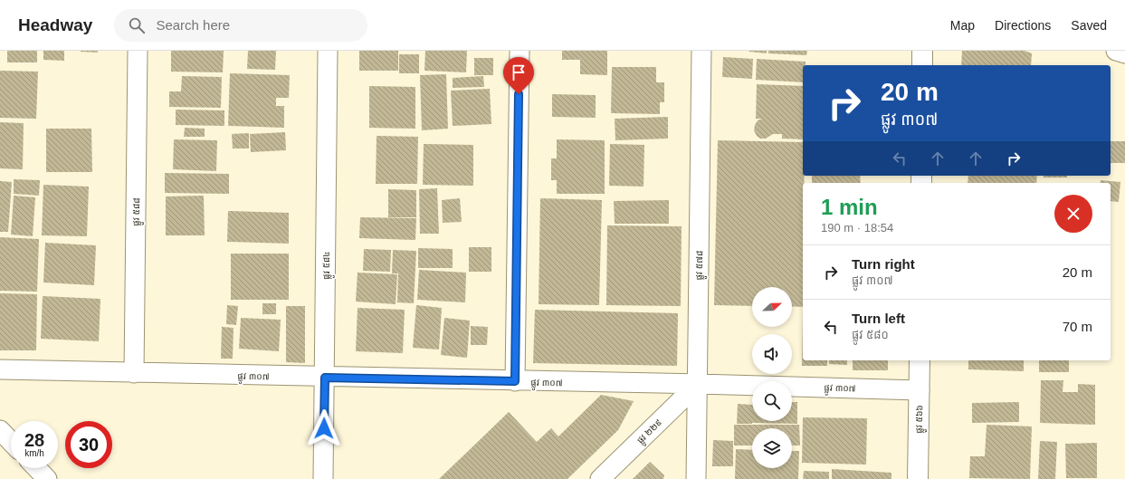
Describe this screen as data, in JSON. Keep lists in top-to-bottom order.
{
  "streets": {
    "street": [
      "ផ្លូវ ៥៨៨",
      "ផ្លូវ ៥៨៤",
      "ផ្លូវ ៥៧៨",
      "ផ្លូវ ៣០៧",
      "ផ្លូវ ៥៦៦",
      "ផ្លូវ ២២៩"
    ]
  },
  "crossings": [
    ["ផ្លូវ ៥៨៨", "ផ្លូវ ៣០៧"],
    ["ផ្លូវ ៥៨៤", "ផ្លូវ ៣០៧"],
    ["ផ្លូវ ៥៧៨", "ផ្លូវ ៣០៧"],
    ["ផ្លូវ ៥៧៨", "ផ្លូវ ២២៩"],
    ["ផ្លូវ ៣០៧", "ផ្លូវ ៥៦៦"],
    ["ផ្លូវ ៣០៧", "ផ្លូវ ២២៩"]
  ],
  "north": "right",
  "page": {
    "header": "Headway",
    "search": "Search here",
    "nav": ["Map", "Directions", "Saved"],
    "turn": ["20 m", "ផ្លូវ ៣០៧"],
    "heading": ["1 min", "190 m · 18:54"],
    "list": [
      {
        "name": "Turn right",
        "note": "ផ្លូវ ៣០៧",
        "value": "20 m"
      },
      {
        "name": "Turn left",
        "note": "ផ្លូវ ៥៨០",
        "value": "70 m"
      }
    ],
    "speed": "28 km/h",
    "limit": "30"
  }
}
